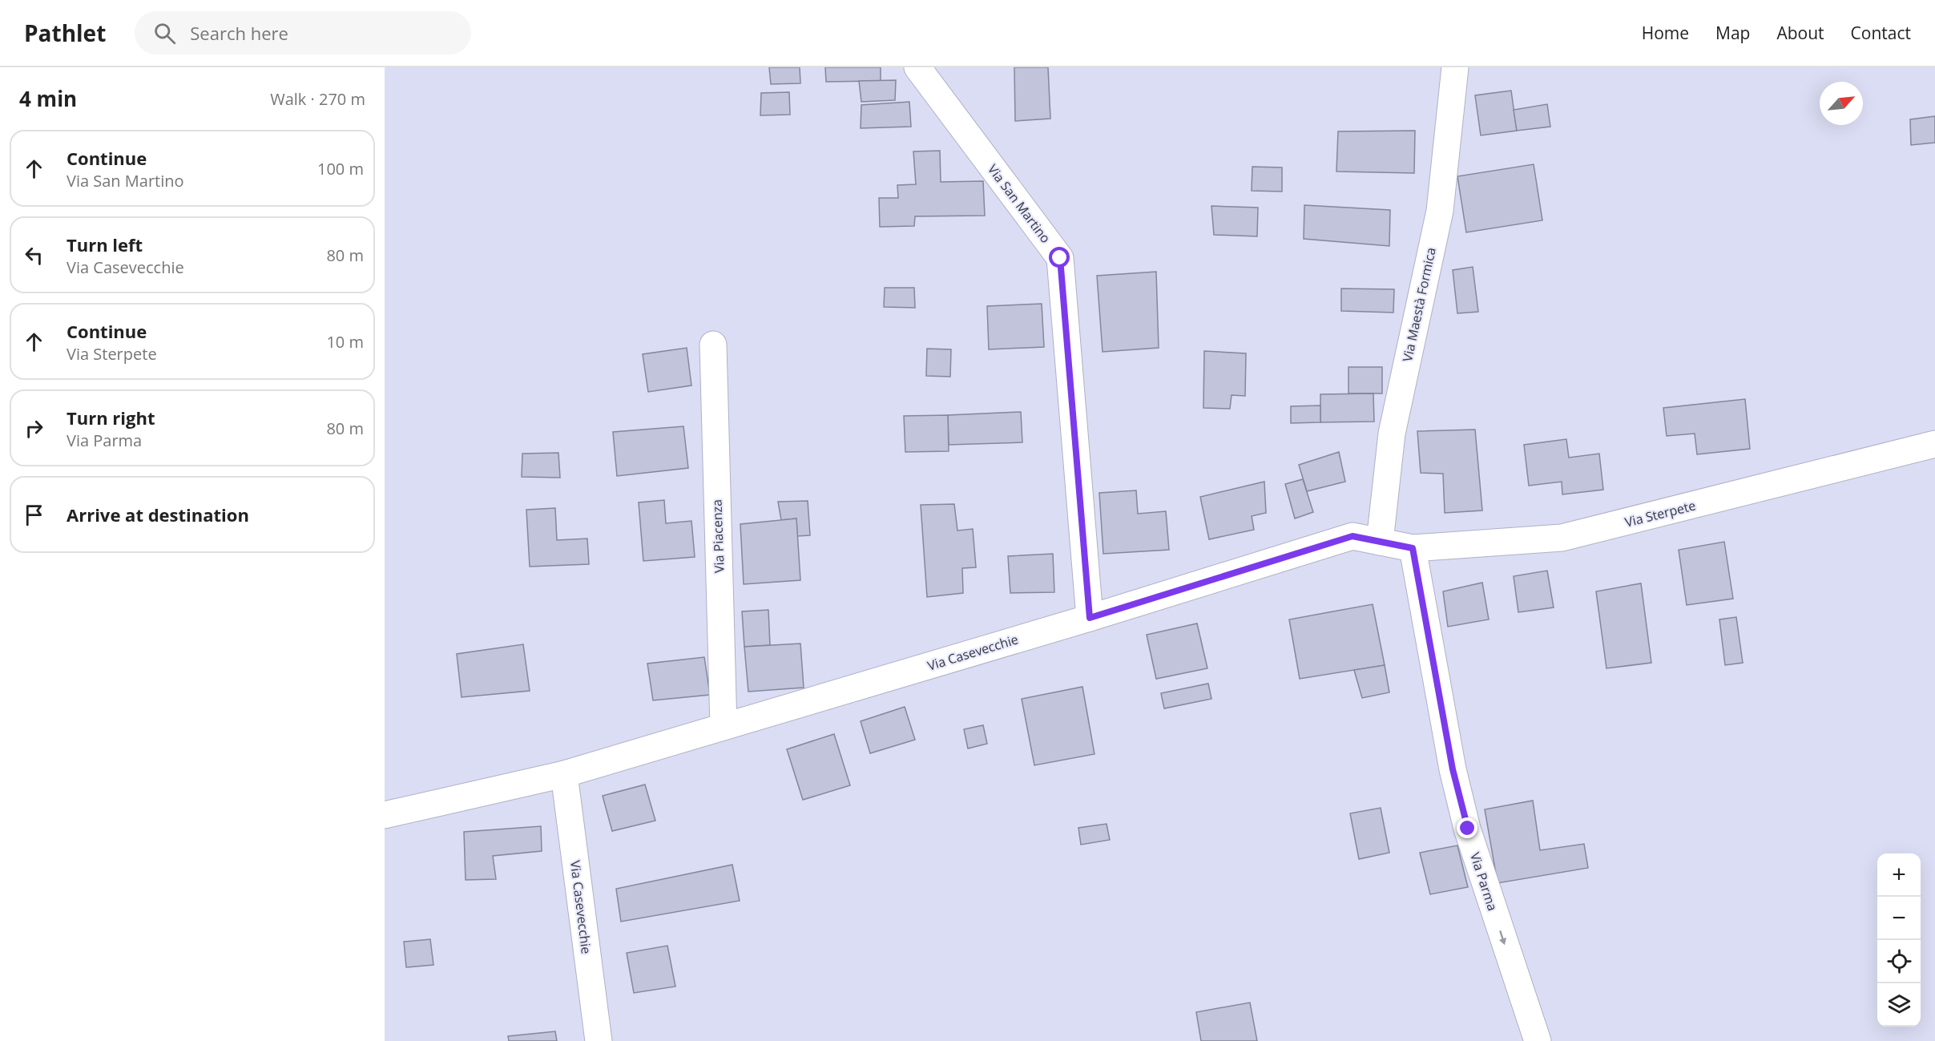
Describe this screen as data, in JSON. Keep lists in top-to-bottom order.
{
  "streets": {
    "street": [
      "Via San Martino",
      "Via Maestà Formica",
      "Via Sterpete",
      "Via Piacenza",
      "Via Casevecchie",
      "Via Parma"
    ]
  },
  "crossings": [
    ["Via San Martino", "Via Casevecchie"],
    ["Via Maestà Formica", "Via Sterpete"],
    ["Via Maestà Formica", "Via Casevecchie"],
    ["Via Sterpete", "Via Casevecchie"],
    ["Via Sterpete", "Via Parma"],
    ["Via Piacenza", "Via Casevecchie"]
  ],
  "one_way": ["Via Parma"],
  "north": "top right",
  "page": {
    "header": "Pathlet",
    "search": "Search here",
    "nav": [
      "Home",
      "Map",
      "About",
      "Contact"
    ],
    "heading": ["4 min", "Walk · 270 m"],
    "list": [
      ["Continue", "Via San Martino", "100 m"],
      ["Turn left", "Via Casevecchie", "80 m"],
      ["Continue", "Via Sterpete", "10 m"],
      ["Turn right", "Via Parma", "80 m"],
      "Arrive at destination"
    ],
    "map_buttons": ["+", "−"]
  }
}
